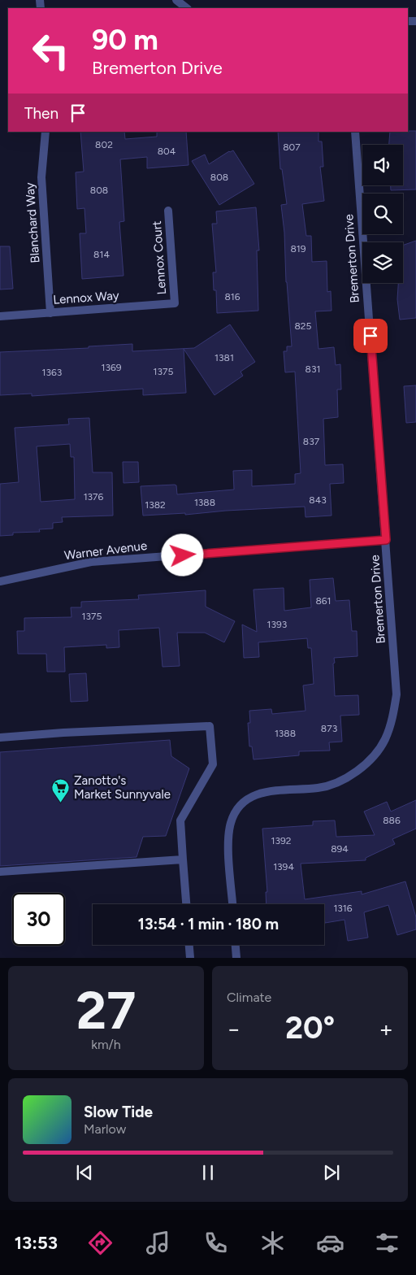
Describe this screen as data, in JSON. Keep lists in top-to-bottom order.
{
  "streets": {
    "street": [
      "Blanchard Way",
      "Lennox Court",
      "Bremerton Drive",
      "Lennox Way",
      "Warner Avenue"
    ]
  },
  "crossings": [
    ["Blanchard Way", "Lennox Way"],
    ["Lennox Court", "Lennox Way"],
    ["Bremerton Drive", "Warner Avenue"]
  ],
  "places": {
    "supermarket": ["Zanotto's Market Sunnyvale"]
  },
  "house_numbers": [
    "802",
    "807",
    "804",
    "808",
    "808",
    "819",
    "814",
    "816",
    "825",
    "1381",
    "1369",
    "831",
    "1375",
    "1363",
    "837",
    "1376",
    "843",
    "1388",
    "1382",
    "861",
    "1375",
    "1393",
    "873",
    "1388",
    "886",
    "1392",
    "894",
    "1394",
    "1316"
  ],
  "page": {
    "turn": ["90 m", "Bremerton Drive"],
    "then": "Then",
    "limit": "30",
    "trip": "13:54 · 1 min · 180 m",
    "tile": [
      ["27", "km/h"],
      "Climate"
    ],
    "heat": ["−", "20°", "+"],
    "song": ["Slow Tide", "Marlow"],
    "tabs": "13:53"
  }
}
